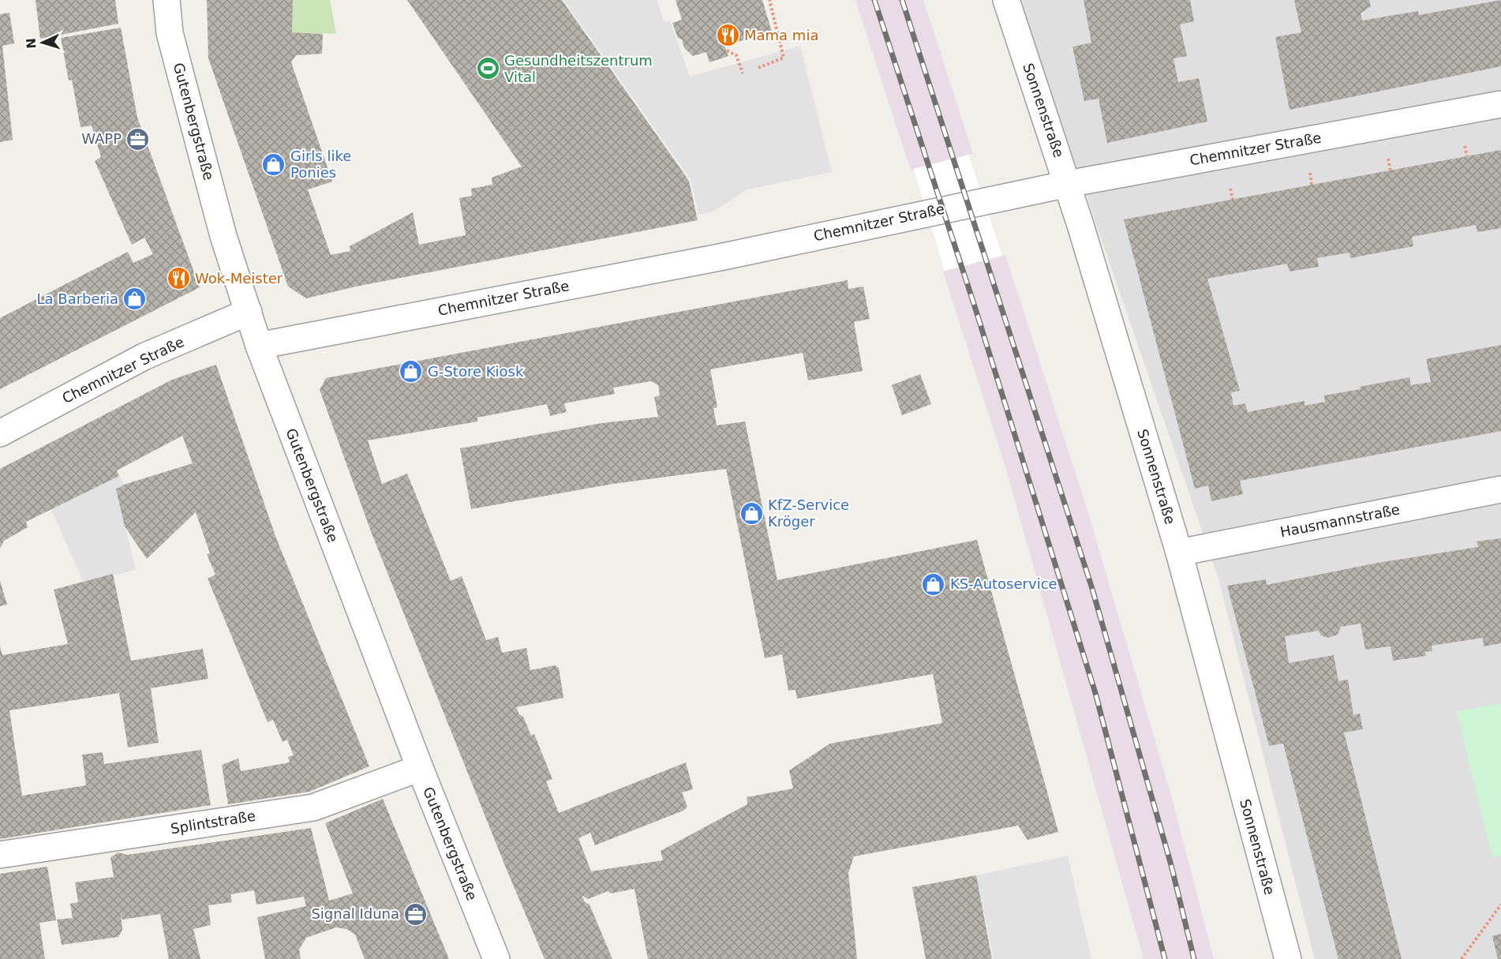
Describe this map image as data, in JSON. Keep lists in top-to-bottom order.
{
  "streets": {
    "street": [
      "Sonnenstraße",
      "Gutenbergstraße",
      "Chemnitzer Straße",
      "Hausmannstraße",
      "Splintstraße"
    ]
  },
  "crossings": [
    ["Sonnenstraße", "Chemnitzer Straße"],
    ["Sonnenstraße", "Hausmannstraße"],
    ["Gutenbergstraße", "Chemnitzer Straße"],
    ["Gutenbergstraße", "Splintstraße"]
  ],
  "places": {
    "restaurant": ["Mama mia", "Wok-Meister"],
    "sports": ["Gesundheitszentrum Vital"],
    "office": ["WAPP", "Signal Iduna"],
    "shop": [
      "Girls like Ponies",
      "La Barberia",
      "G-Store Kiosk",
      "KfZ-Service Kröger",
      "KS-Autoservice"
    ]
  },
  "north": "left"
}
